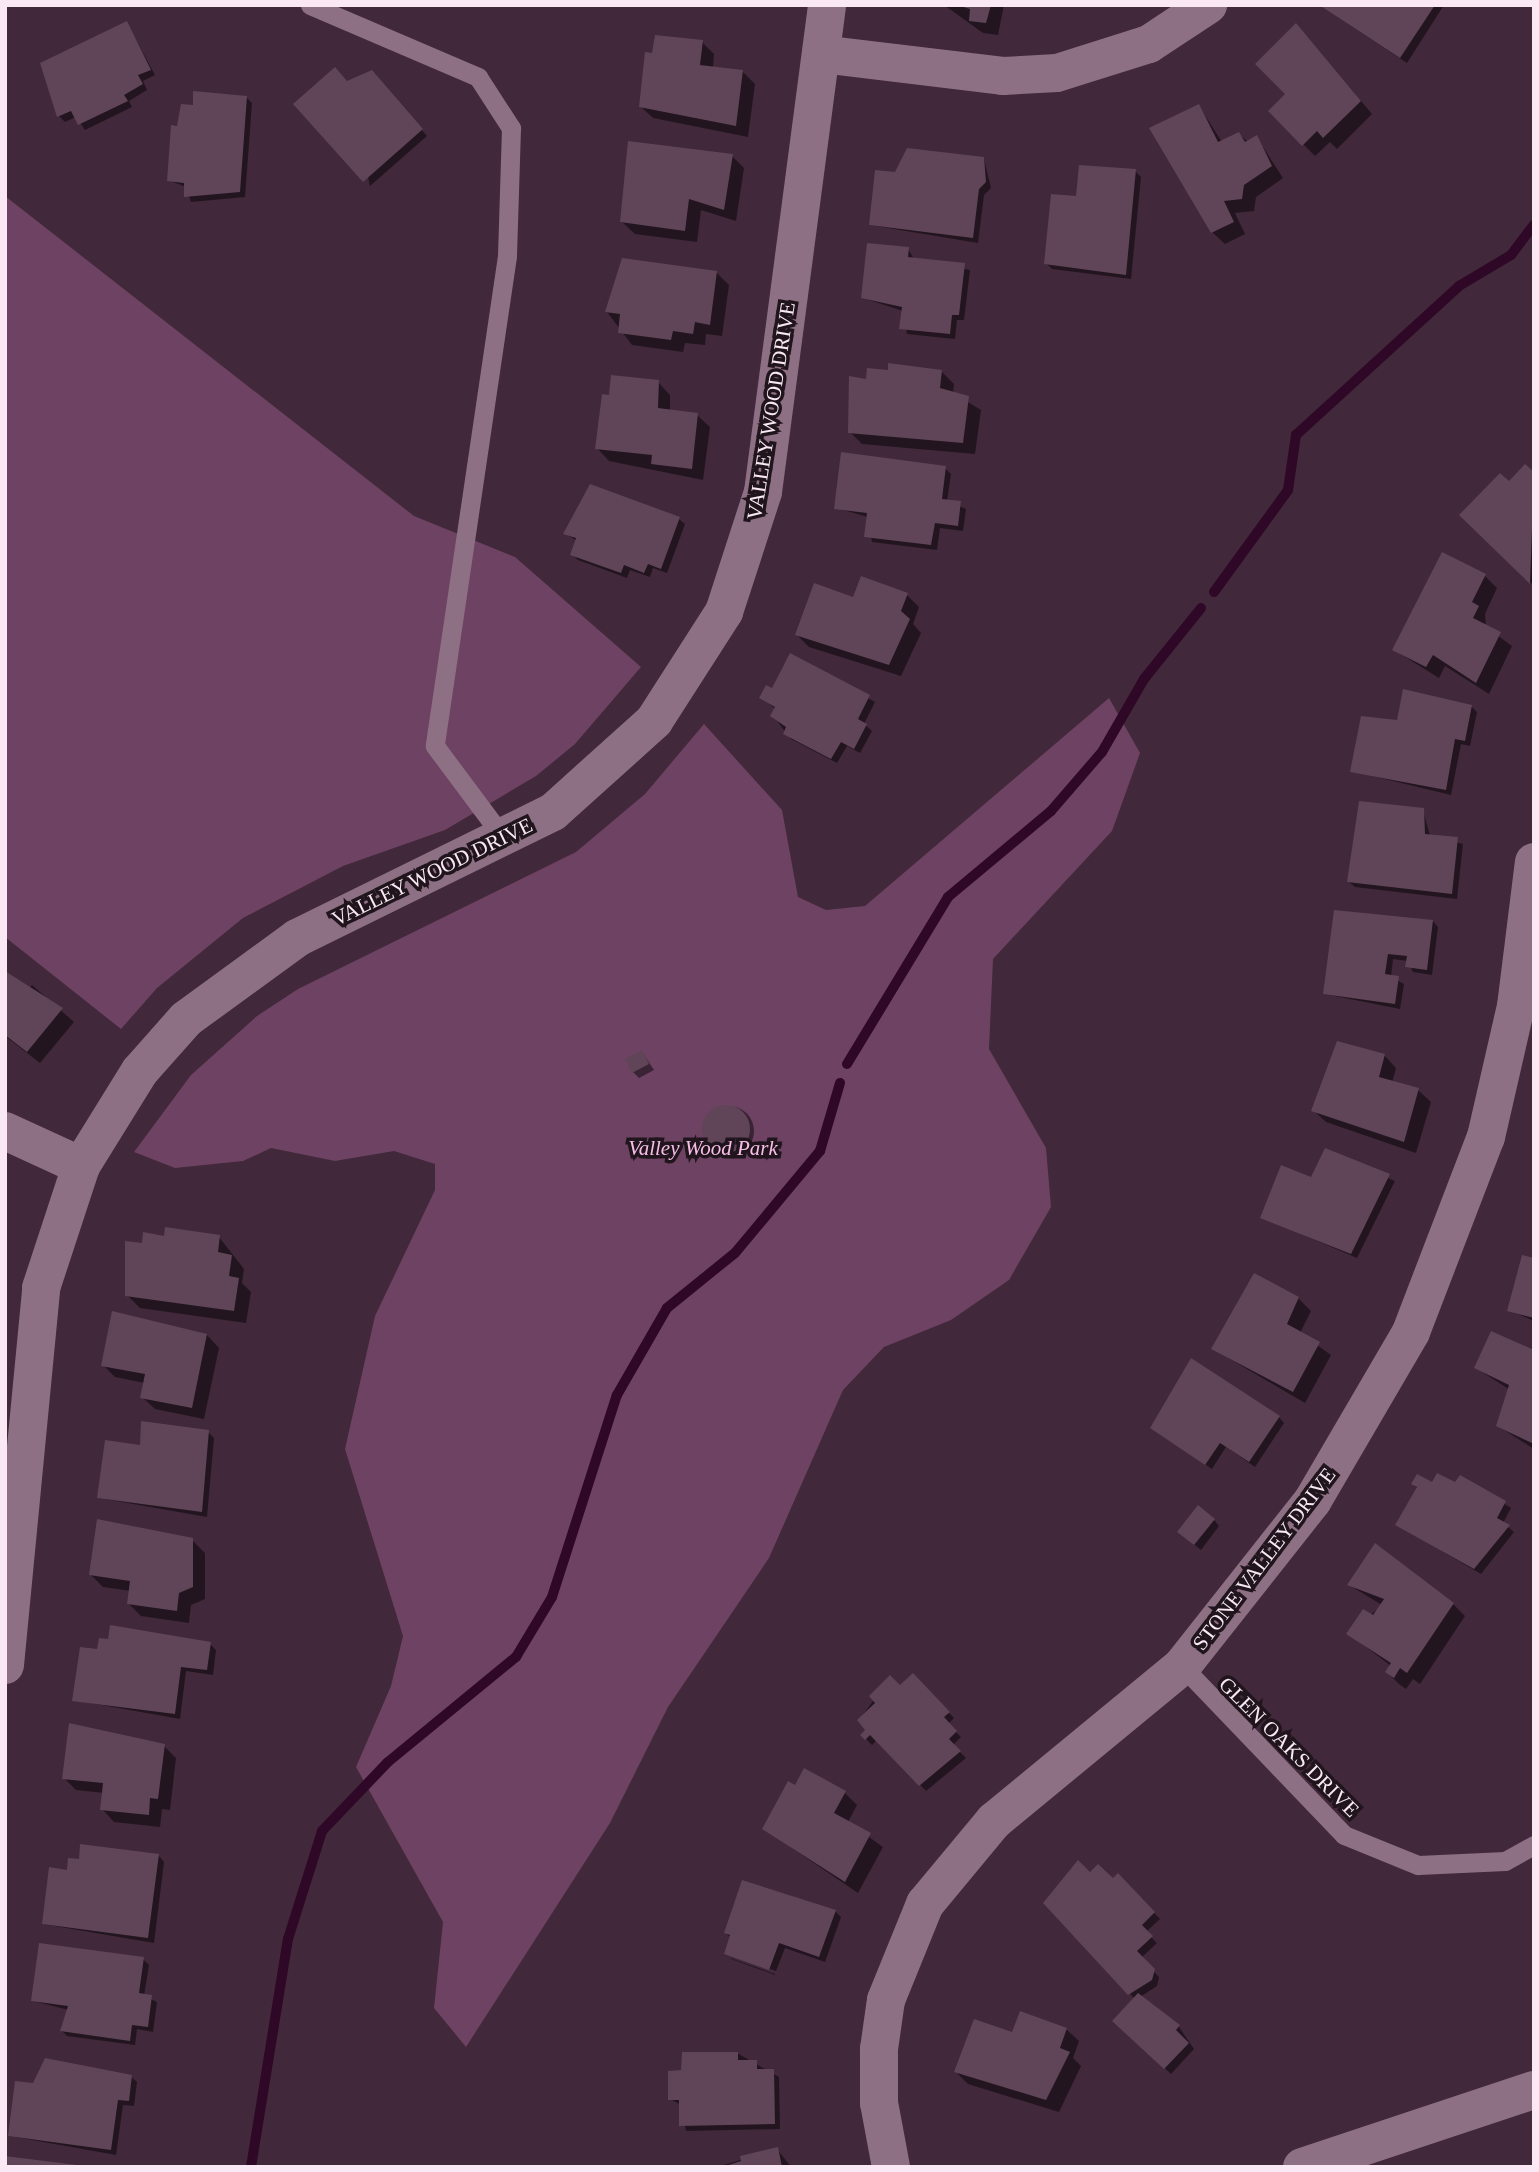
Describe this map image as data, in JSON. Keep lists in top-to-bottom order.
{
  "streets": {
    "street": ["VALLEY WOOD DRIVE", "STONE VALLEY DRIVE"],
    "lane": ["GLEN OAKS DRIVE"]
  },
  "crossings": [
    ["STONE VALLEY DRIVE", "GLEN OAKS DRIVE"]
  ],
  "parks": ["Valley Wood Park"]
}
